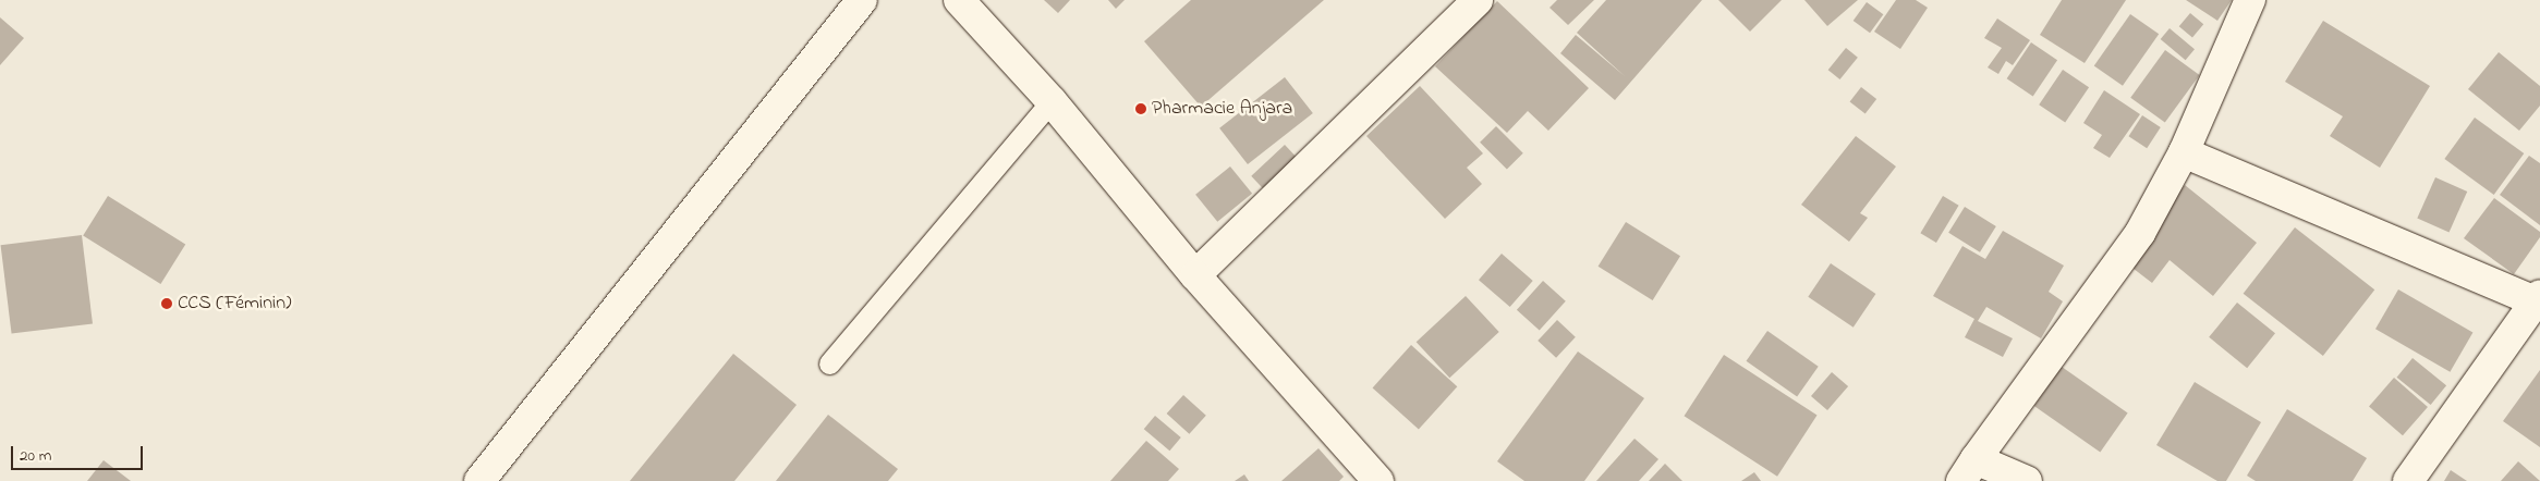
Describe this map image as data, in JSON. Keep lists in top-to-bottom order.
{
  "places": ["Pharmacie Anjara", "CCS (Féminin)"],
  "scale_bar": "20 m"
}
